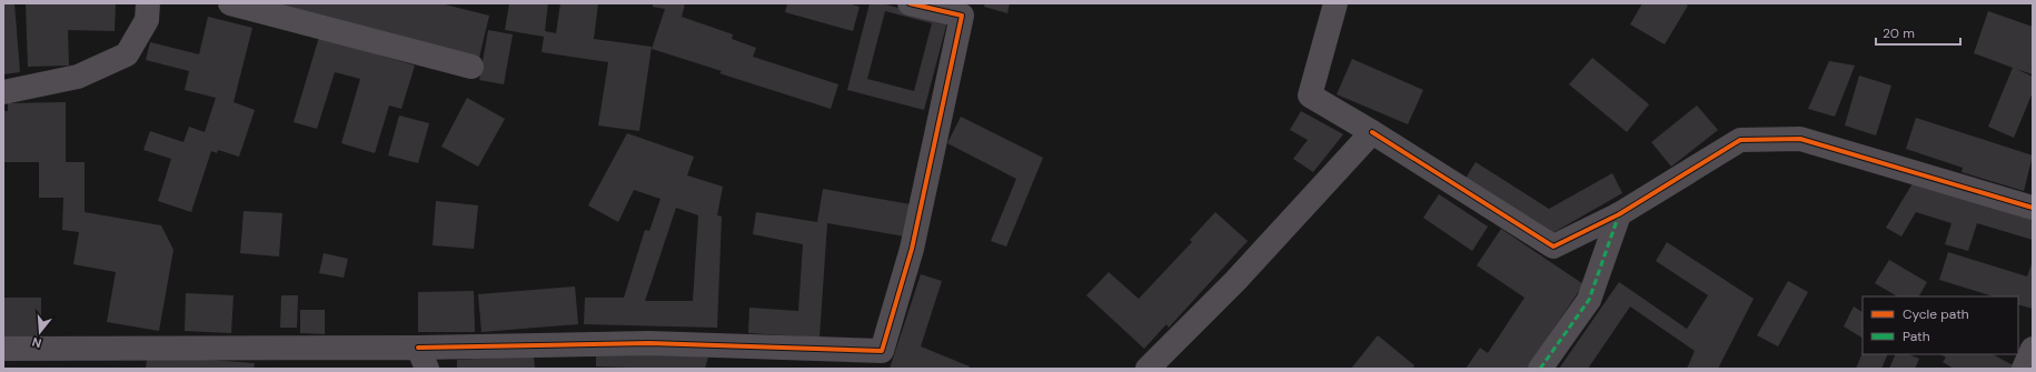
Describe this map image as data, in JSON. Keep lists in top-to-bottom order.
{
  "legend": ["Cycle path", "Path"],
  "scale_bar": "20 m",
  "north": "bottom"
}
